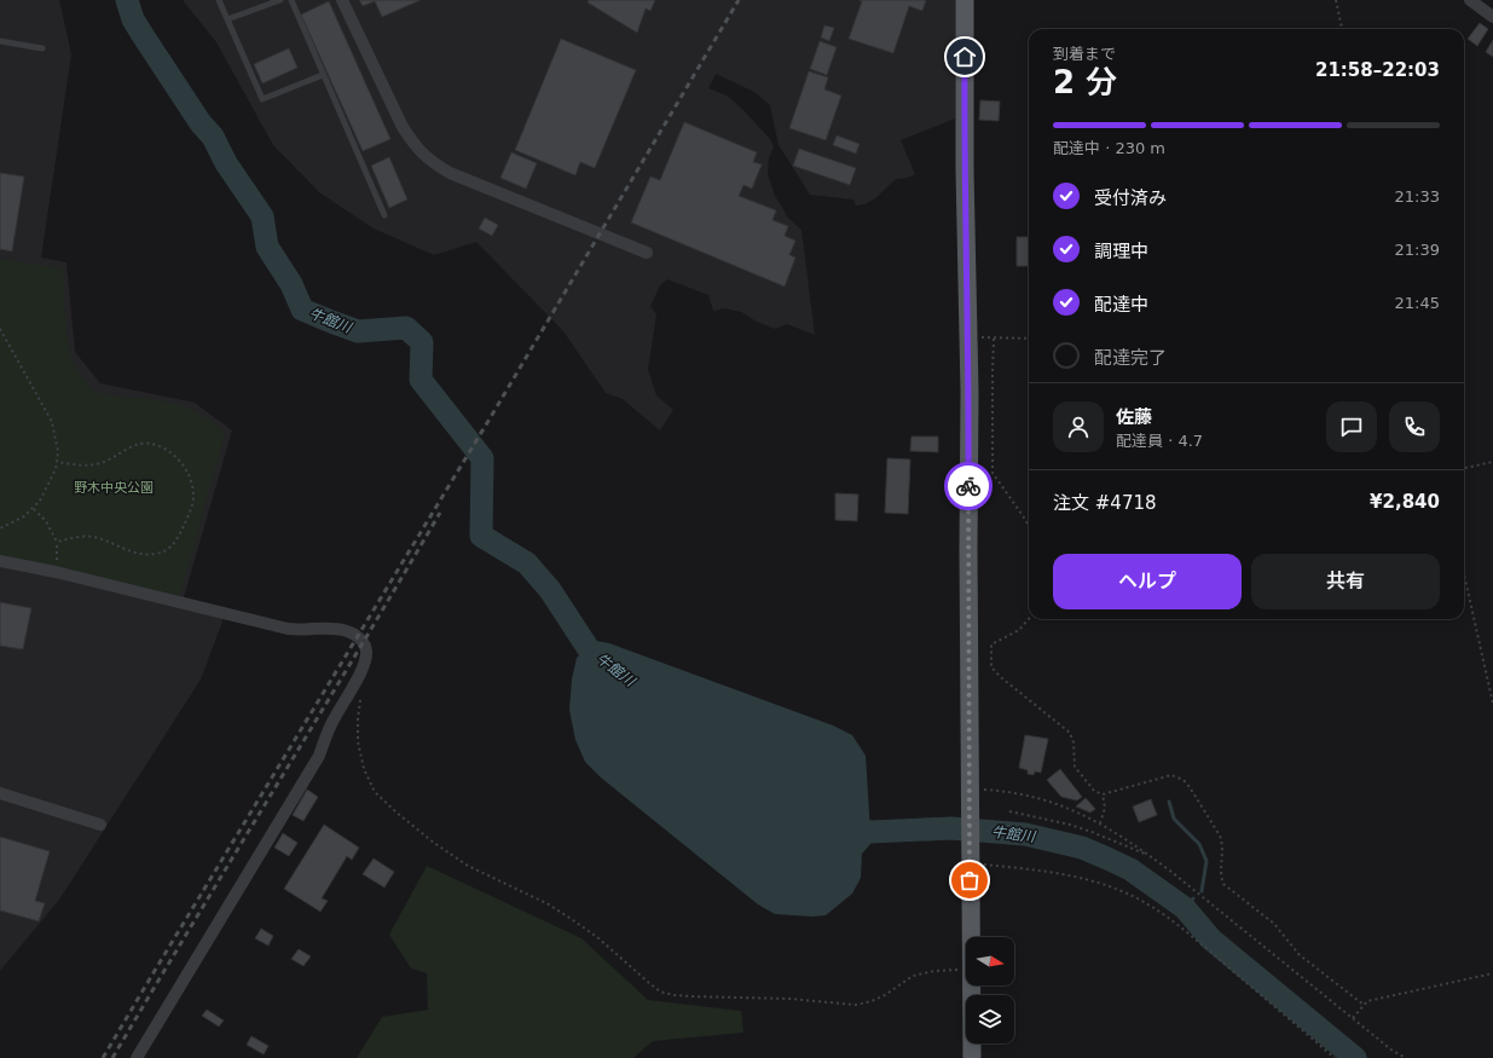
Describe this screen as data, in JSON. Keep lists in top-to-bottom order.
{
  "water": ["牛館川"],
  "parks": ["野木中央公園"],
  "north": "right",
  "page": {
    "heading": ["2 分", "到着まで", "21:58–22:03"],
    "panel": [
      "佐藤",
      "配達員 · 4.7",
      "注文 #4718",
      "¥2,840"
    ],
    "bar": "配達中 · 230 m",
    "list": [
      ["受付済み", "21:33"],
      ["調理中", "21:39"],
      ["配達中", "21:45"],
      "配達完了"
    ],
    "buttons": ["ヘルプ", "共有"]
  }
}
